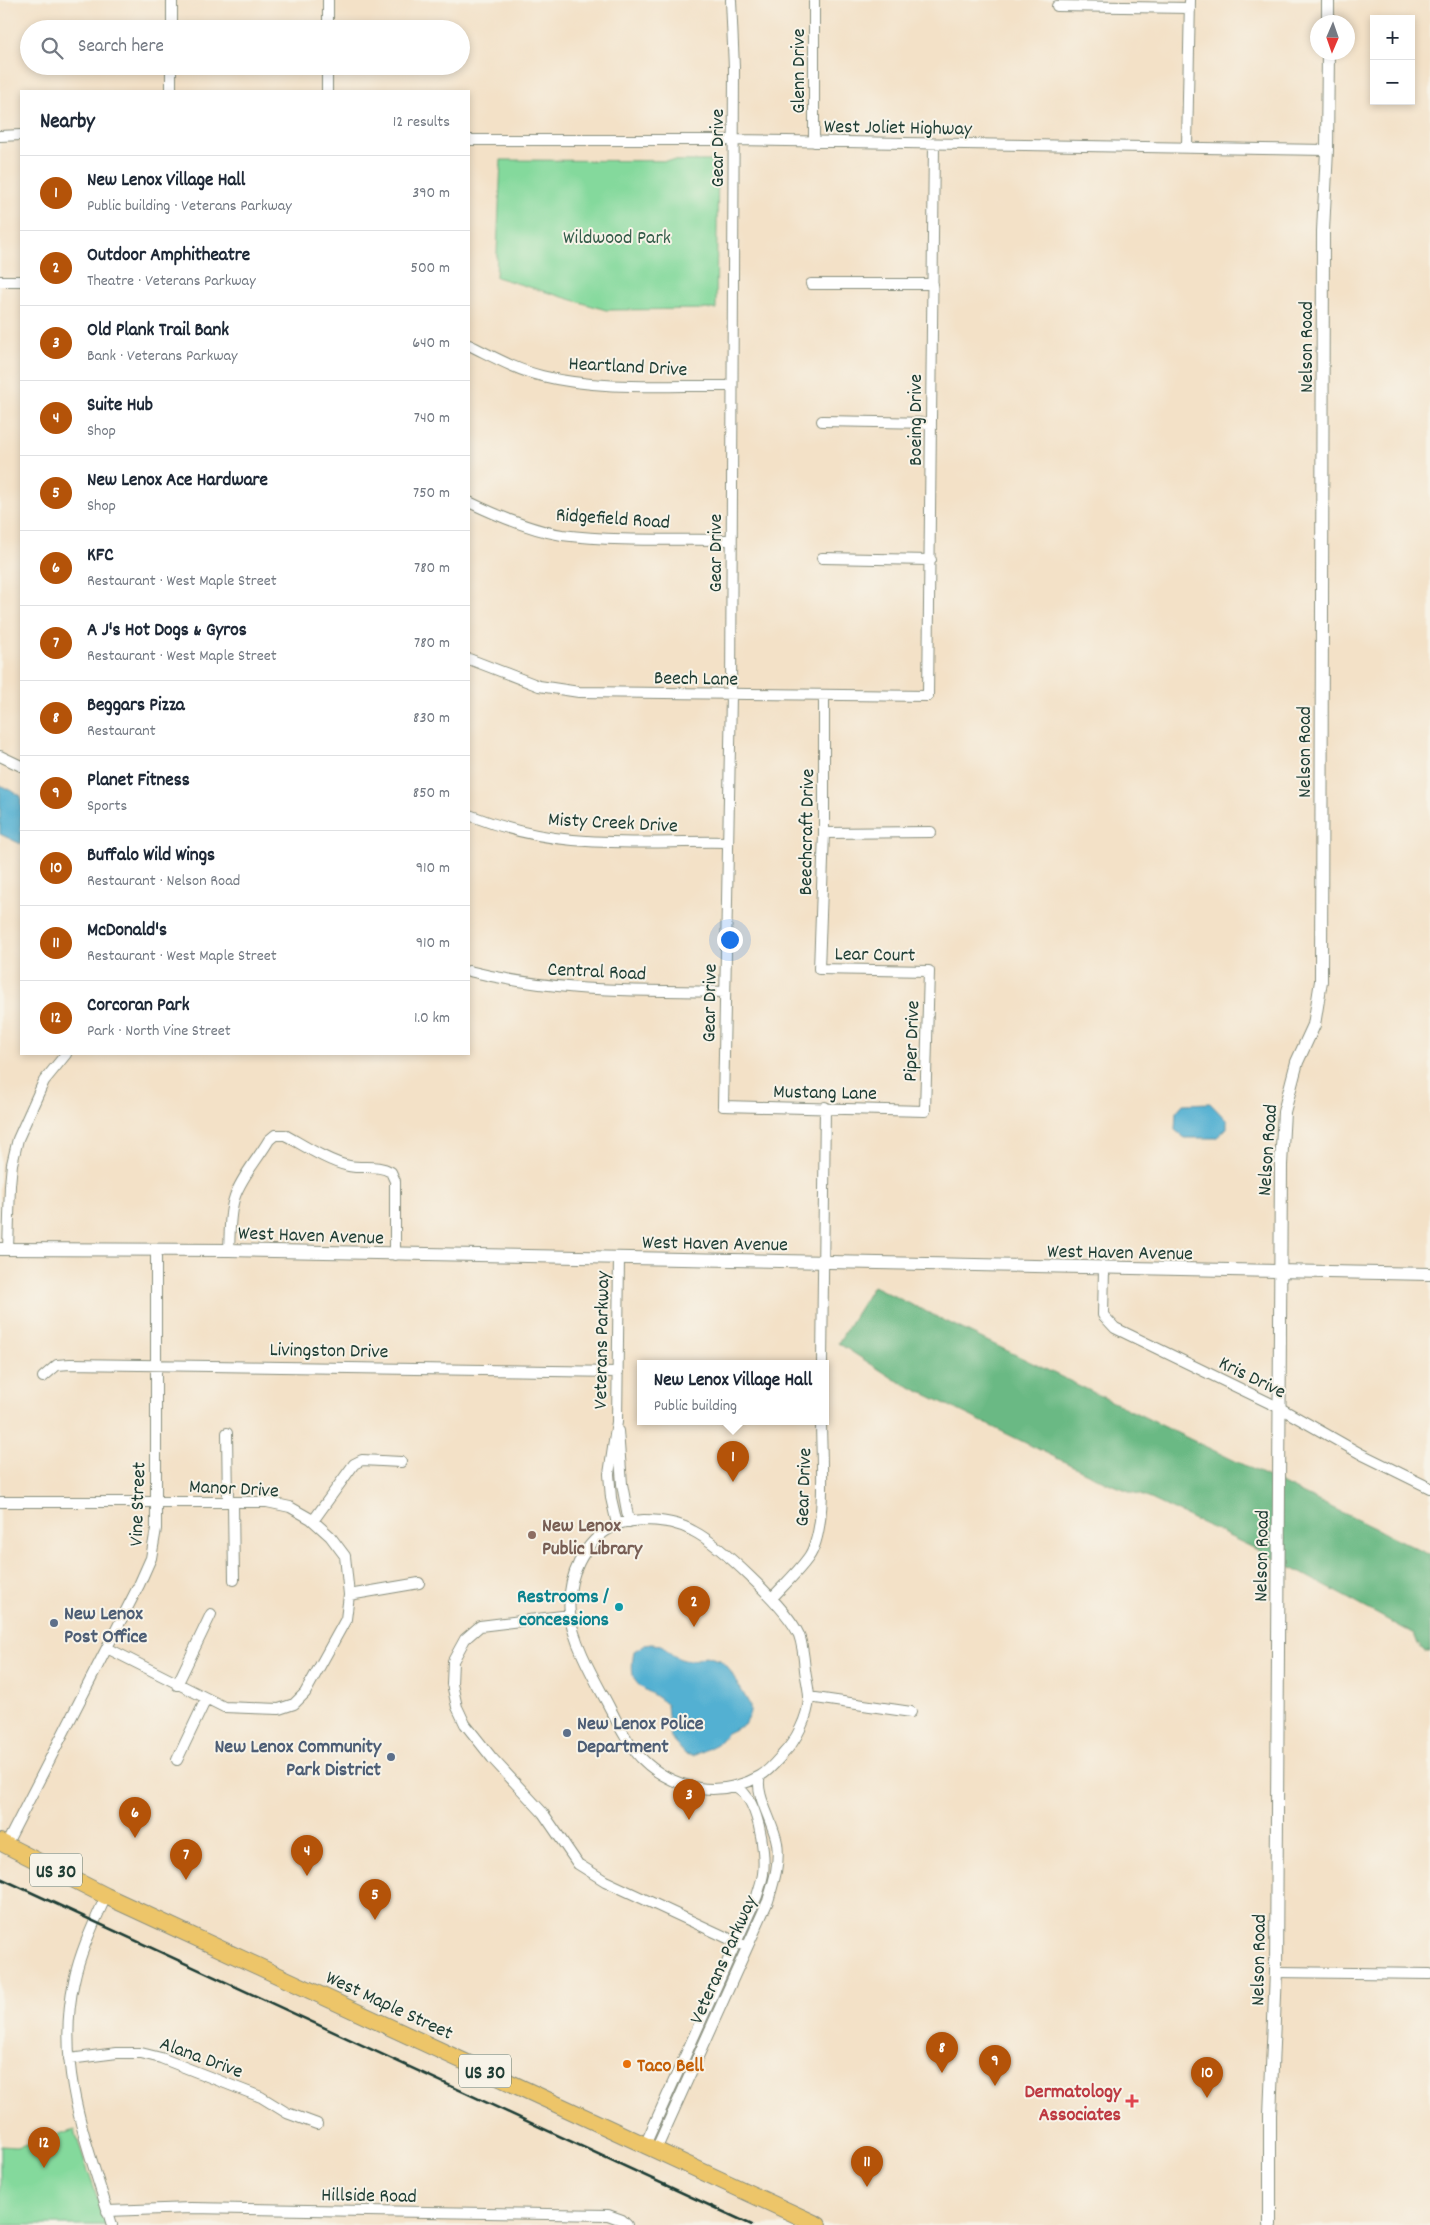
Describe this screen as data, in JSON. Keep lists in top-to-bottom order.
{
  "streets": {
    "main road": ["US 30", "West Maple Street"],
    "street": [
      "Glenn Drive",
      "West Joliet Highway",
      "Gear Drive",
      "Nelson Road",
      "Heartland Drive",
      "Boeing Drive",
      "Ridgefield Road",
      "Beech Lane",
      "Misty Creek Drive",
      "Beechcraft Drive",
      "Lear Court",
      "Central Road",
      "Piper Drive",
      "Mustang Lane",
      "West Haven Avenue",
      "Veterans Parkway",
      "Livingston Drive",
      "Kris Drive",
      "Manor Drive",
      "Vine Street",
      "Alana Drive",
      "Hillside Road"
    ]
  },
  "crossings": [
    ["Glenn Drive", "West Joliet Highway"],
    ["West Joliet Highway", "Gear Drive"],
    ["West Joliet Highway", "Nelson Road"],
    ["West Joliet Highway", "Boeing Drive"],
    ["Gear Drive", "Heartland Drive"],
    ["Gear Drive", "Ridgefield Road"],
    ["Gear Drive", "Beech Lane"],
    ["Gear Drive", "Misty Creek Drive"],
    ["Gear Drive", "Central Road"],
    ["Gear Drive", "Mustang Lane"],
    ["Nelson Road", "West Haven Avenue"],
    ["Nelson Road", "Kris Drive"],
    ["Boeing Drive", "Beech Lane"],
    ["Beech Lane", "Beechcraft Drive"],
    ["Beechcraft Drive", "Lear Court"],
    ["Lear Court", "Piper Drive"],
    ["Piper Drive", "Mustang Lane"],
    ["West Haven Avenue", "Veterans Parkway"],
    ["West Haven Avenue", "Kris Drive"],
    ["West Haven Avenue", "Vine Street"],
    ["Veterans Parkway", "Livingston Drive"],
    ["Veterans Parkway", "West Maple Street"],
    ["Livingston Drive", "Vine Street"],
    ["Manor Drive", "Vine Street"],
    ["Vine Street", "West Maple Street"]
  ],
  "parks": ["Wildwood Park"],
  "places": {
    "other": [
      "New Lenox Public Library",
      "Restrooms / concessions",
      "New Lenox Post Office",
      "New Lenox Police Department",
      "New Lenox Community Park District",
      "Taco Bell"
    ],
    "health": ["Dermatology Associates"]
  },
  "north": "bottom",
  "page": {
    "map_buttons": ["+", "−"],
    "search": "Search here",
    "heading": ["Nearby", "12 results"],
    "list": [
      {
        "mark": "1",
        "name": "New Lenox Village Hall",
        "note": "Public building · Veterans Parkway",
        "value": "390 m"
      },
      {
        "mark": "2",
        "name": "Outdoor Amphitheatre",
        "note": "Theatre · Veterans Parkway",
        "value": "500 m"
      },
      {
        "mark": "3",
        "name": "Old Plank Trail Bank",
        "note": "Bank · Veterans Parkway",
        "value": "640 m"
      },
      {
        "mark": "4",
        "name": "Suite Hub",
        "note": "Shop",
        "value": "740 m"
      },
      {
        "mark": "5",
        "name": "New Lenox Ace Hardware",
        "note": "Shop",
        "value": "750 m"
      },
      {
        "mark": "6",
        "name": "KFC",
        "note": "Restaurant · West Maple Street",
        "value": "780 m"
      },
      {
        "mark": "7",
        "name": "A J's Hot Dogs & Gyros",
        "note": "Restaurant · West Maple Street",
        "value": "780 m"
      },
      {
        "mark": "8",
        "name": "Beggars Pizza",
        "note": "Restaurant",
        "value": "830 m"
      },
      {
        "mark": "9",
        "name": "Planet Fitness",
        "note": "Sports",
        "value": "850 m"
      },
      {
        "mark": "10",
        "name": "Buffalo Wild Wings",
        "note": "Restaurant · Nelson Road",
        "value": "910 m"
      },
      {
        "mark": "11",
        "name": "McDonald's",
        "note": "Restaurant · West Maple Street",
        "value": "910 m"
      },
      {
        "mark": "12",
        "name": "Corcoran Park",
        "note": "Park · North Vine Street",
        "value": "1.0 km"
      }
    ],
    "popup": ["New Lenox Village Hall", "Public building"],
    "pins": [
      "1",
      "2",
      "3",
      "6",
      "4",
      "7",
      "5",
      "8",
      "9",
      "10",
      "12",
      "11"
    ]
  }
}
